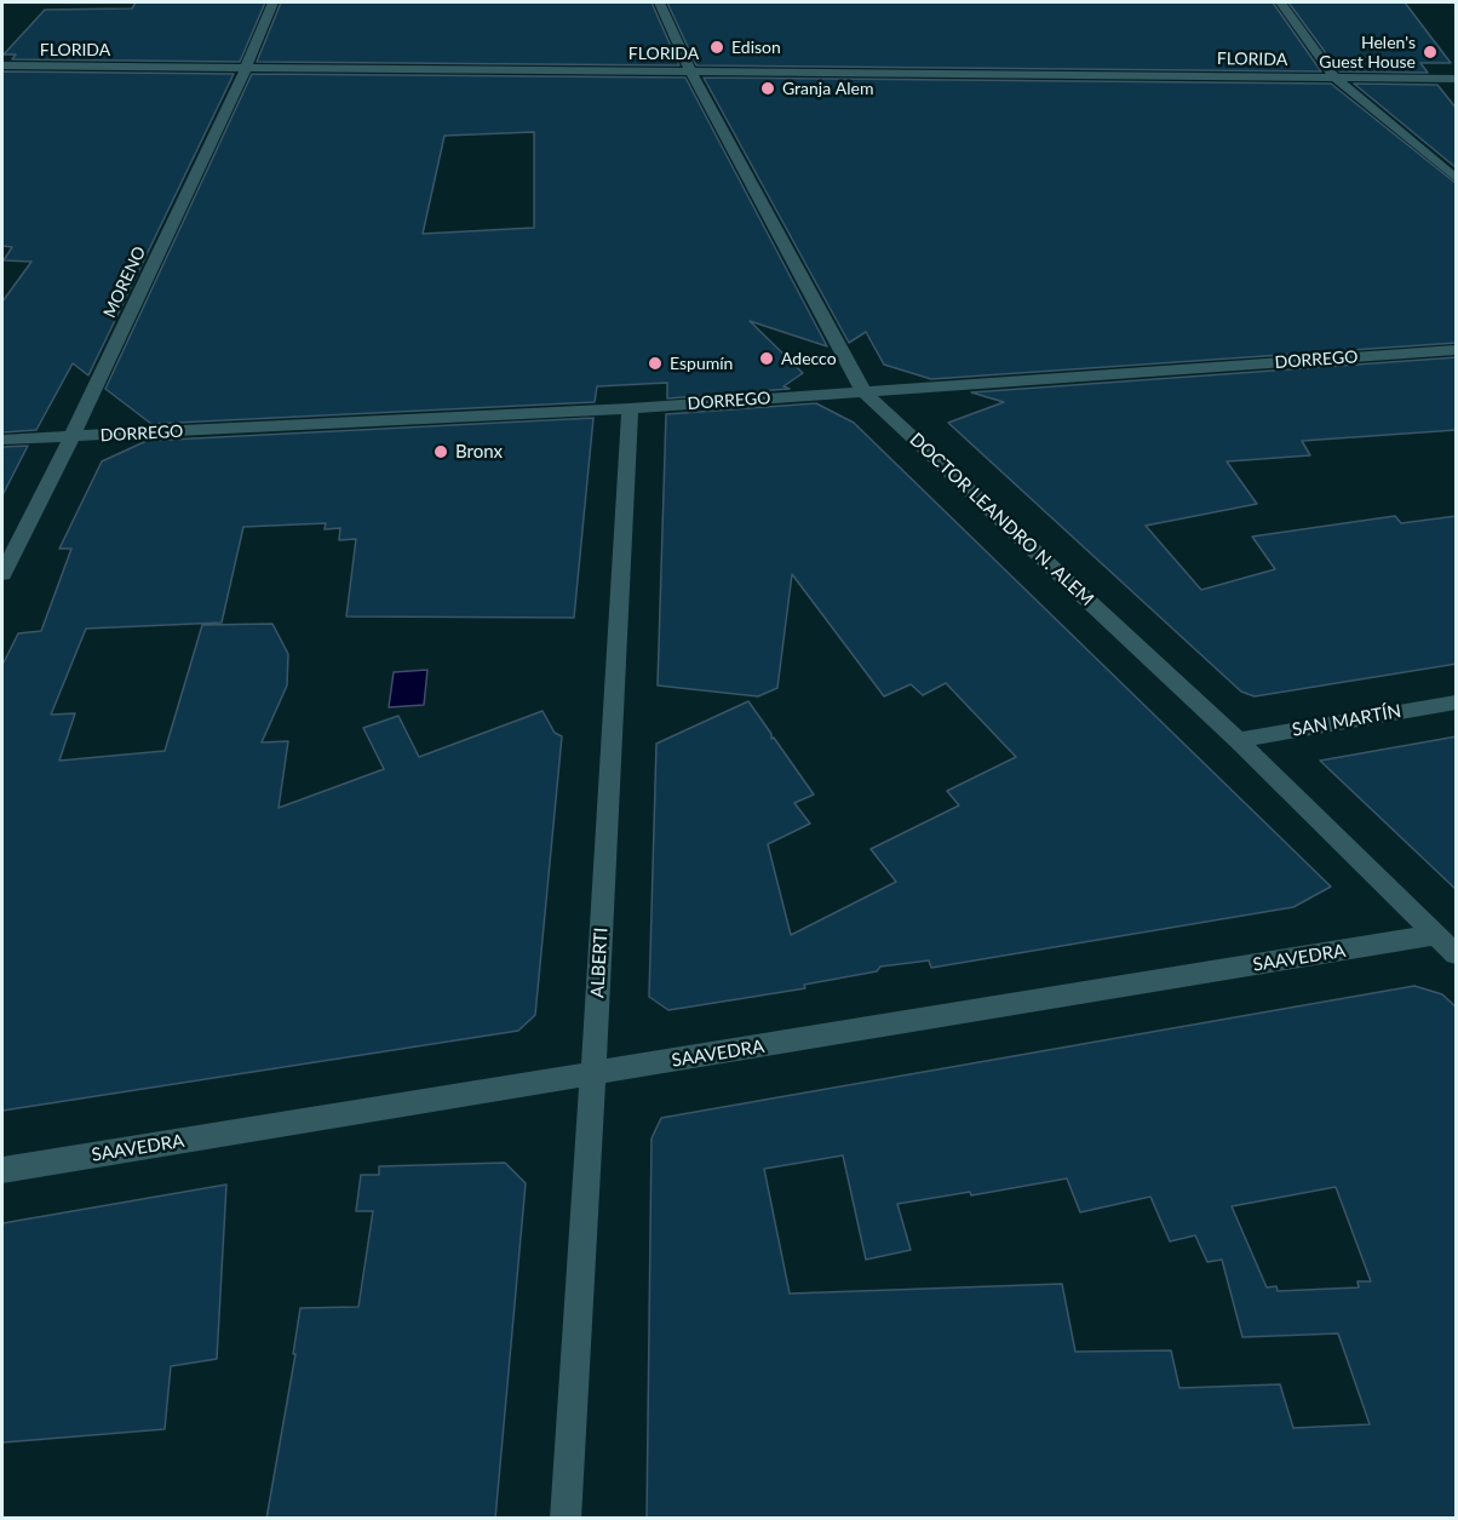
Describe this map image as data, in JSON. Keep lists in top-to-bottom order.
{
  "streets": {
    "street": [
      "FLORIDA",
      "MORENO",
      "DORREGO",
      "DOCTOR LEANDRO N. ALEM",
      "SAN MARTÍN",
      "SAAVEDRA",
      "ALBERTI"
    ]
  },
  "crossings": [
    ["FLORIDA", "MORENO"],
    ["FLORIDA", "DOCTOR LEANDRO N. ALEM"],
    ["MORENO", "DORREGO"],
    ["DORREGO", "DOCTOR LEANDRO N. ALEM"],
    ["DORREGO", "ALBERTI"],
    ["DOCTOR LEANDRO N. ALEM", "SAN MARTÍN"],
    ["DOCTOR LEANDRO N. ALEM", "SAAVEDRA"],
    ["SAAVEDRA", "ALBERTI"]
  ],
  "places": [
    "Edison",
    "Helen's Guest House",
    "Granja Alem",
    "Adecco",
    "Espumín",
    "Bronx"
  ]
}
